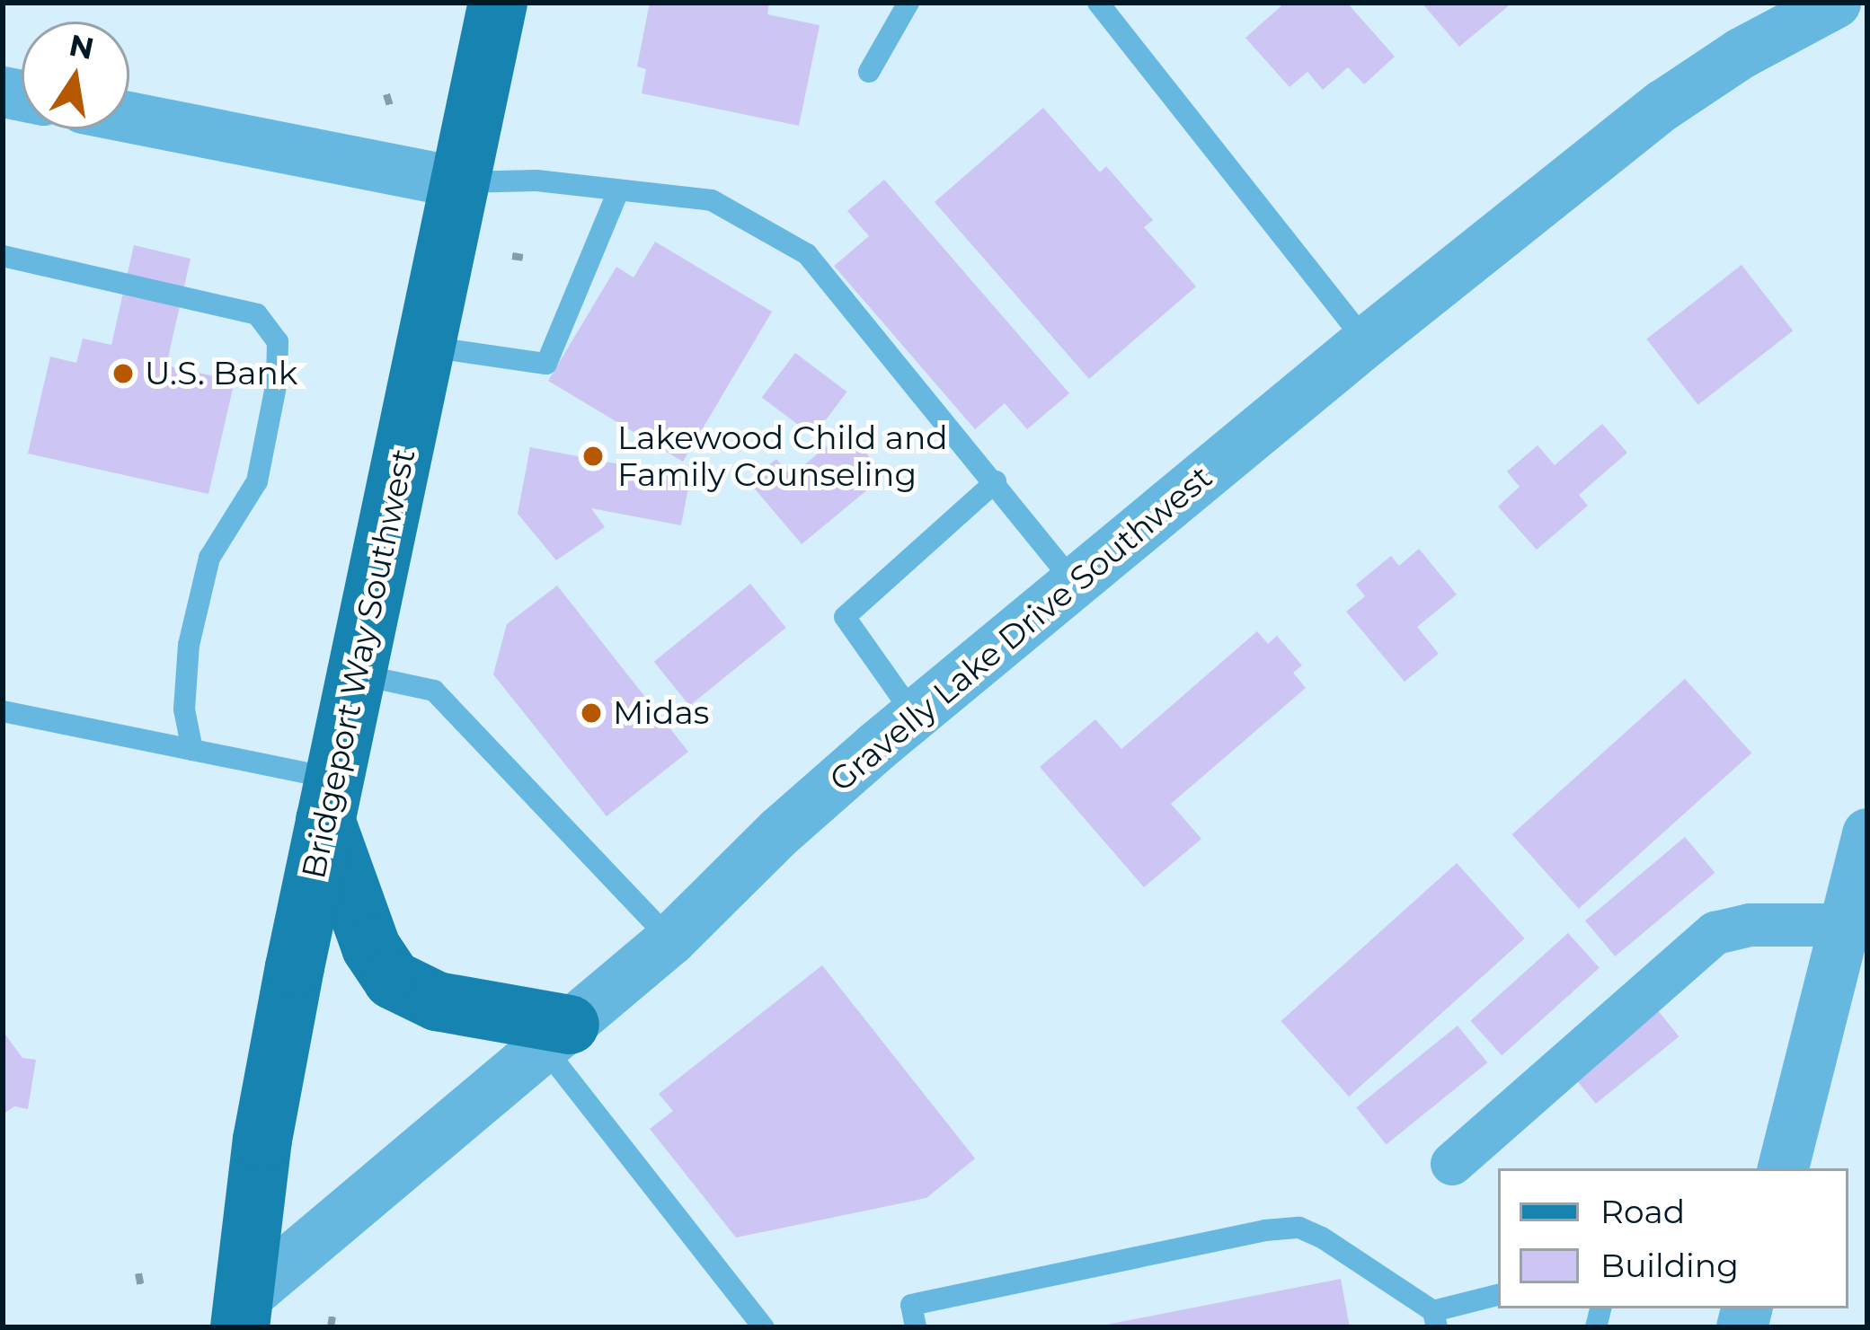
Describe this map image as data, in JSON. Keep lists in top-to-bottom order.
{
  "streets": {
    "main road": ["Bridgeport Way Southwest"],
    "street": ["Gravelly Lake Drive Southwest"]
  },
  "crossings": [
    ["Gravelly Lake Drive Southwest", "Bridgeport Way Southwest"]
  ],
  "places": ["U.S. Bank", "Lakewood Child and Family Counseling", "Midas"],
  "legend": ["Road", "Building"],
  "north": "top"
}
